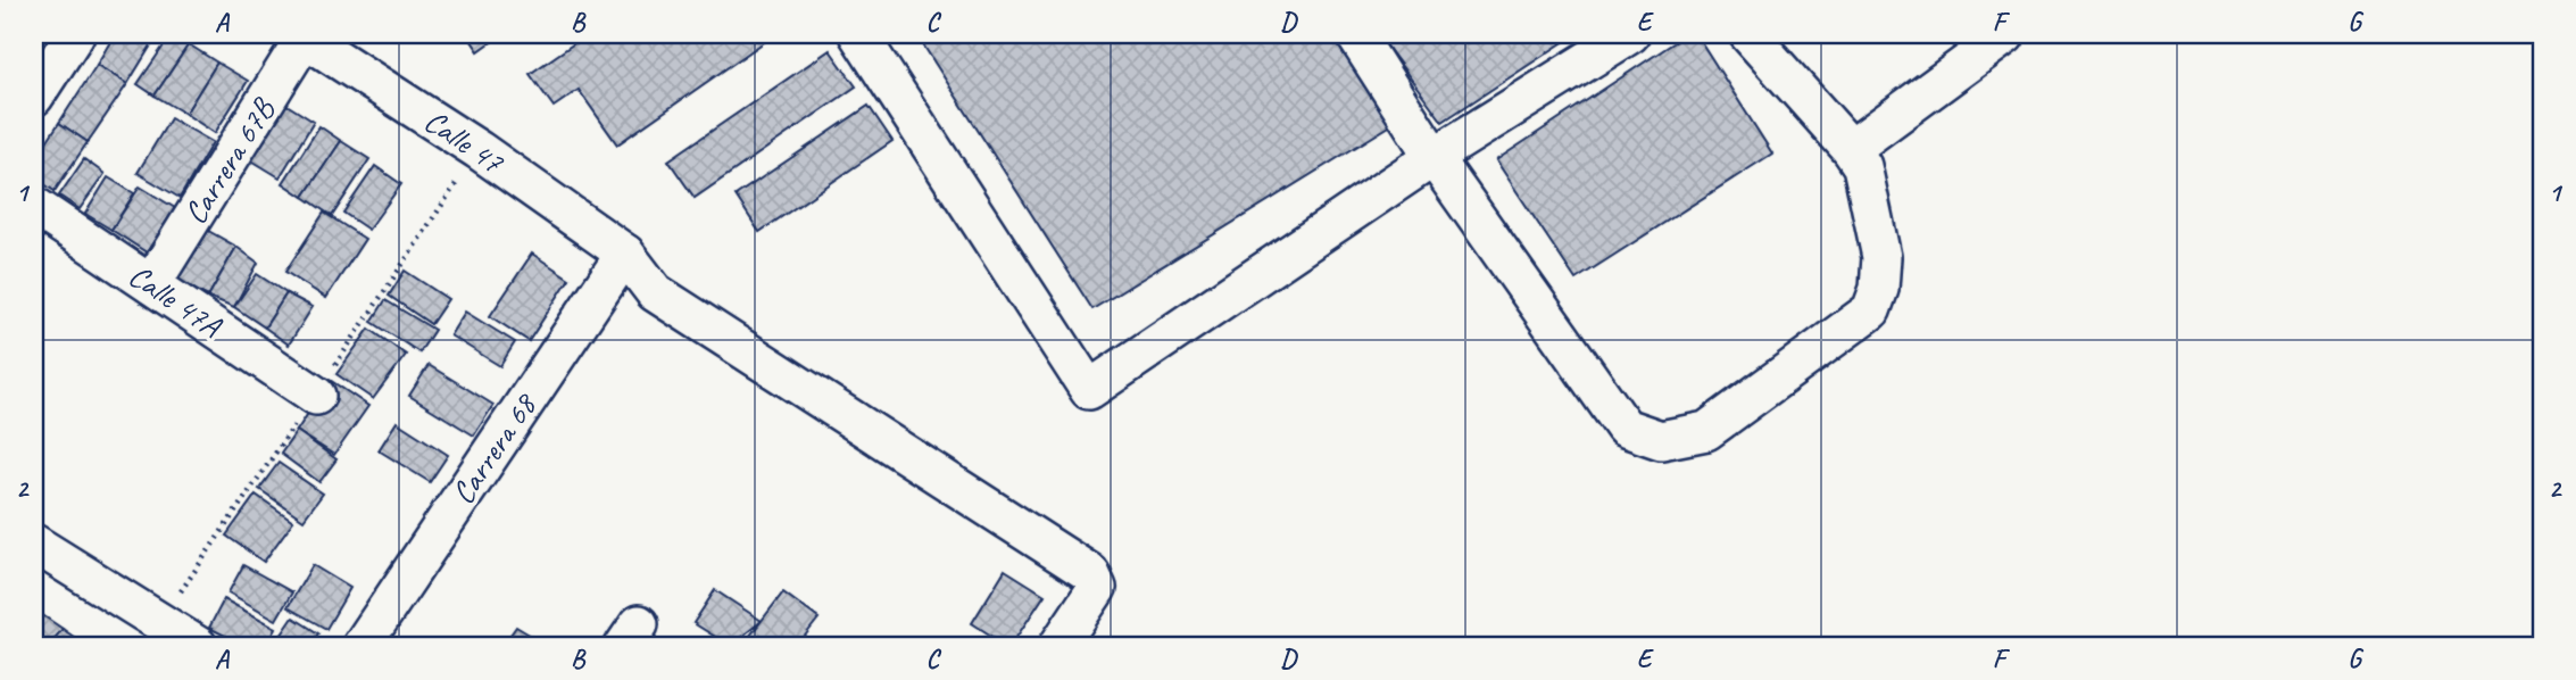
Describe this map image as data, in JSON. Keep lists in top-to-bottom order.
{
  "streets": {
    "street": [
      "Calle 47",
      "Carrera 67B",
      "Calle 47A",
      "Carrera 68"
    ]
  },
  "crossings": [
    ["Calle 47", "Carrera 67B"],
    ["Calle 47", "Carrera 68"],
    ["Carrera 67B", "Calle 47A"]
  ],
  "grid": {
    "columns": [
      "A",
      "B",
      "C",
      "D",
      "E",
      "F",
      "G"
    ],
    "rows": ["1", "2"]
  }
}
